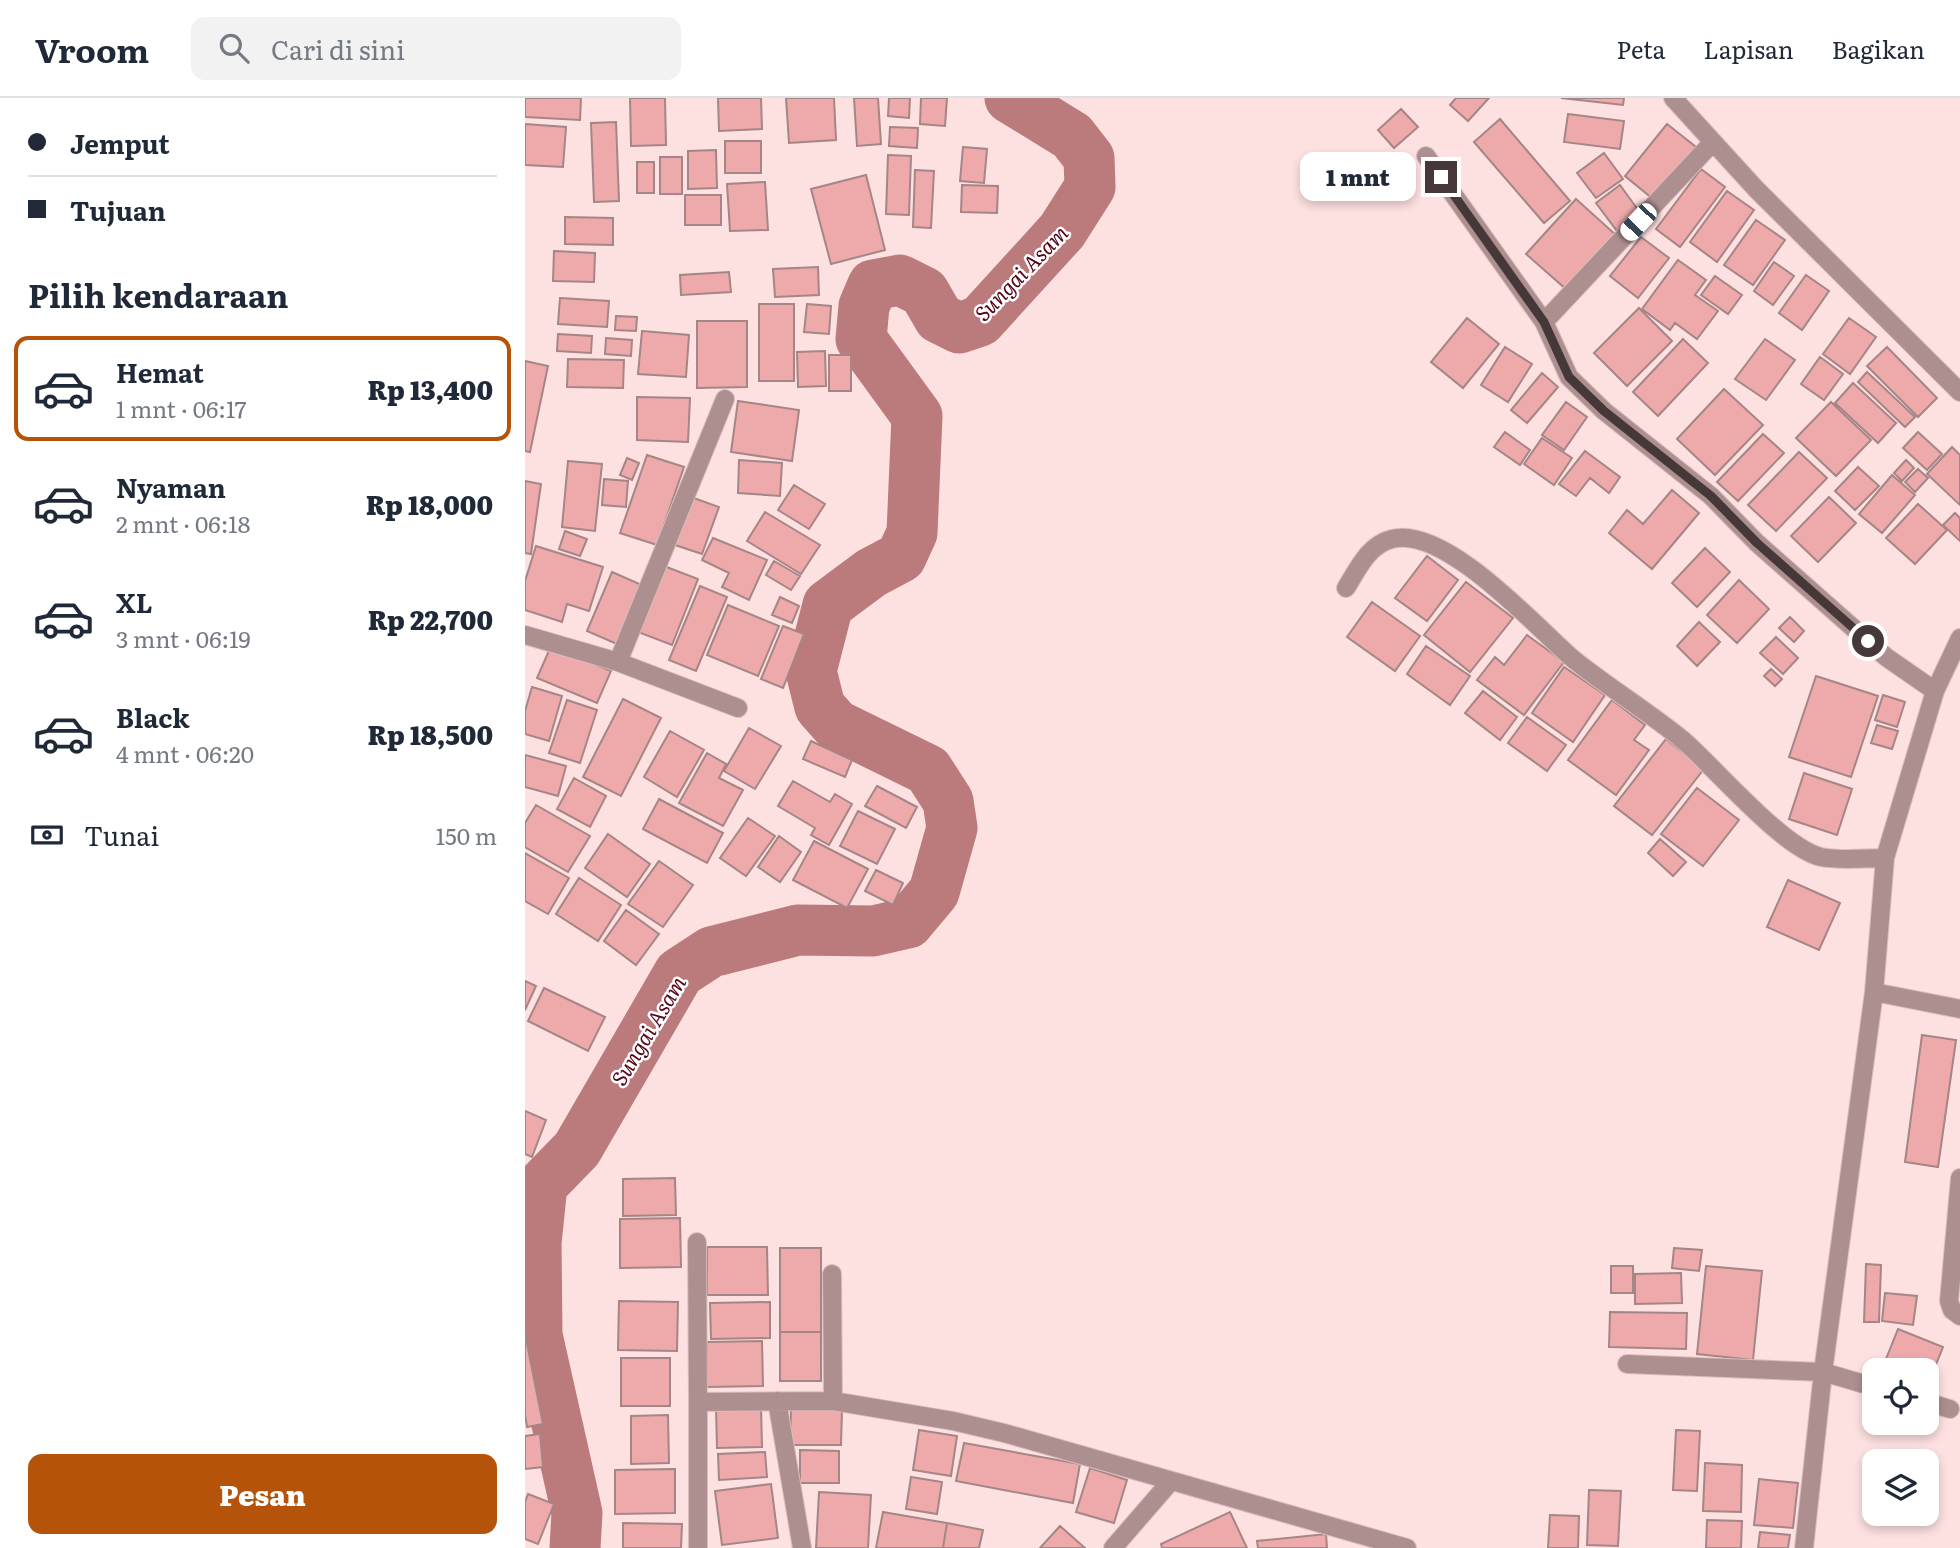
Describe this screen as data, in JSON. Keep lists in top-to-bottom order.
{
  "water": ["Sungai Asam"],
  "page": {
    "header": "Vroom",
    "search": "Cari di sini",
    "nav": ["Peta", "Lapisan", "Bagikan"],
    "banner": ["Jemput", "Tujuan"],
    "bubble": "1 mnt",
    "heading": "Pilih kendaraan",
    "list": [
      {
        "name": "Hemat",
        "note": "1 mnt · 06:17",
        "value": "Rp 13,400"
      },
      {
        "name": "Nyaman",
        "note": "2 mnt · 06:18",
        "value": "Rp 18,000"
      },
      {
        "name": "XL",
        "note": "3 mnt · 06:19",
        "value": "Rp 22,700"
      },
      {
        "name": "Black",
        "note": "4 mnt · 06:20",
        "value": "Rp 18,500"
      }
    ],
    "pay": ["Tunai", "150 m"],
    "buttons": "Pesan"
  }
}
